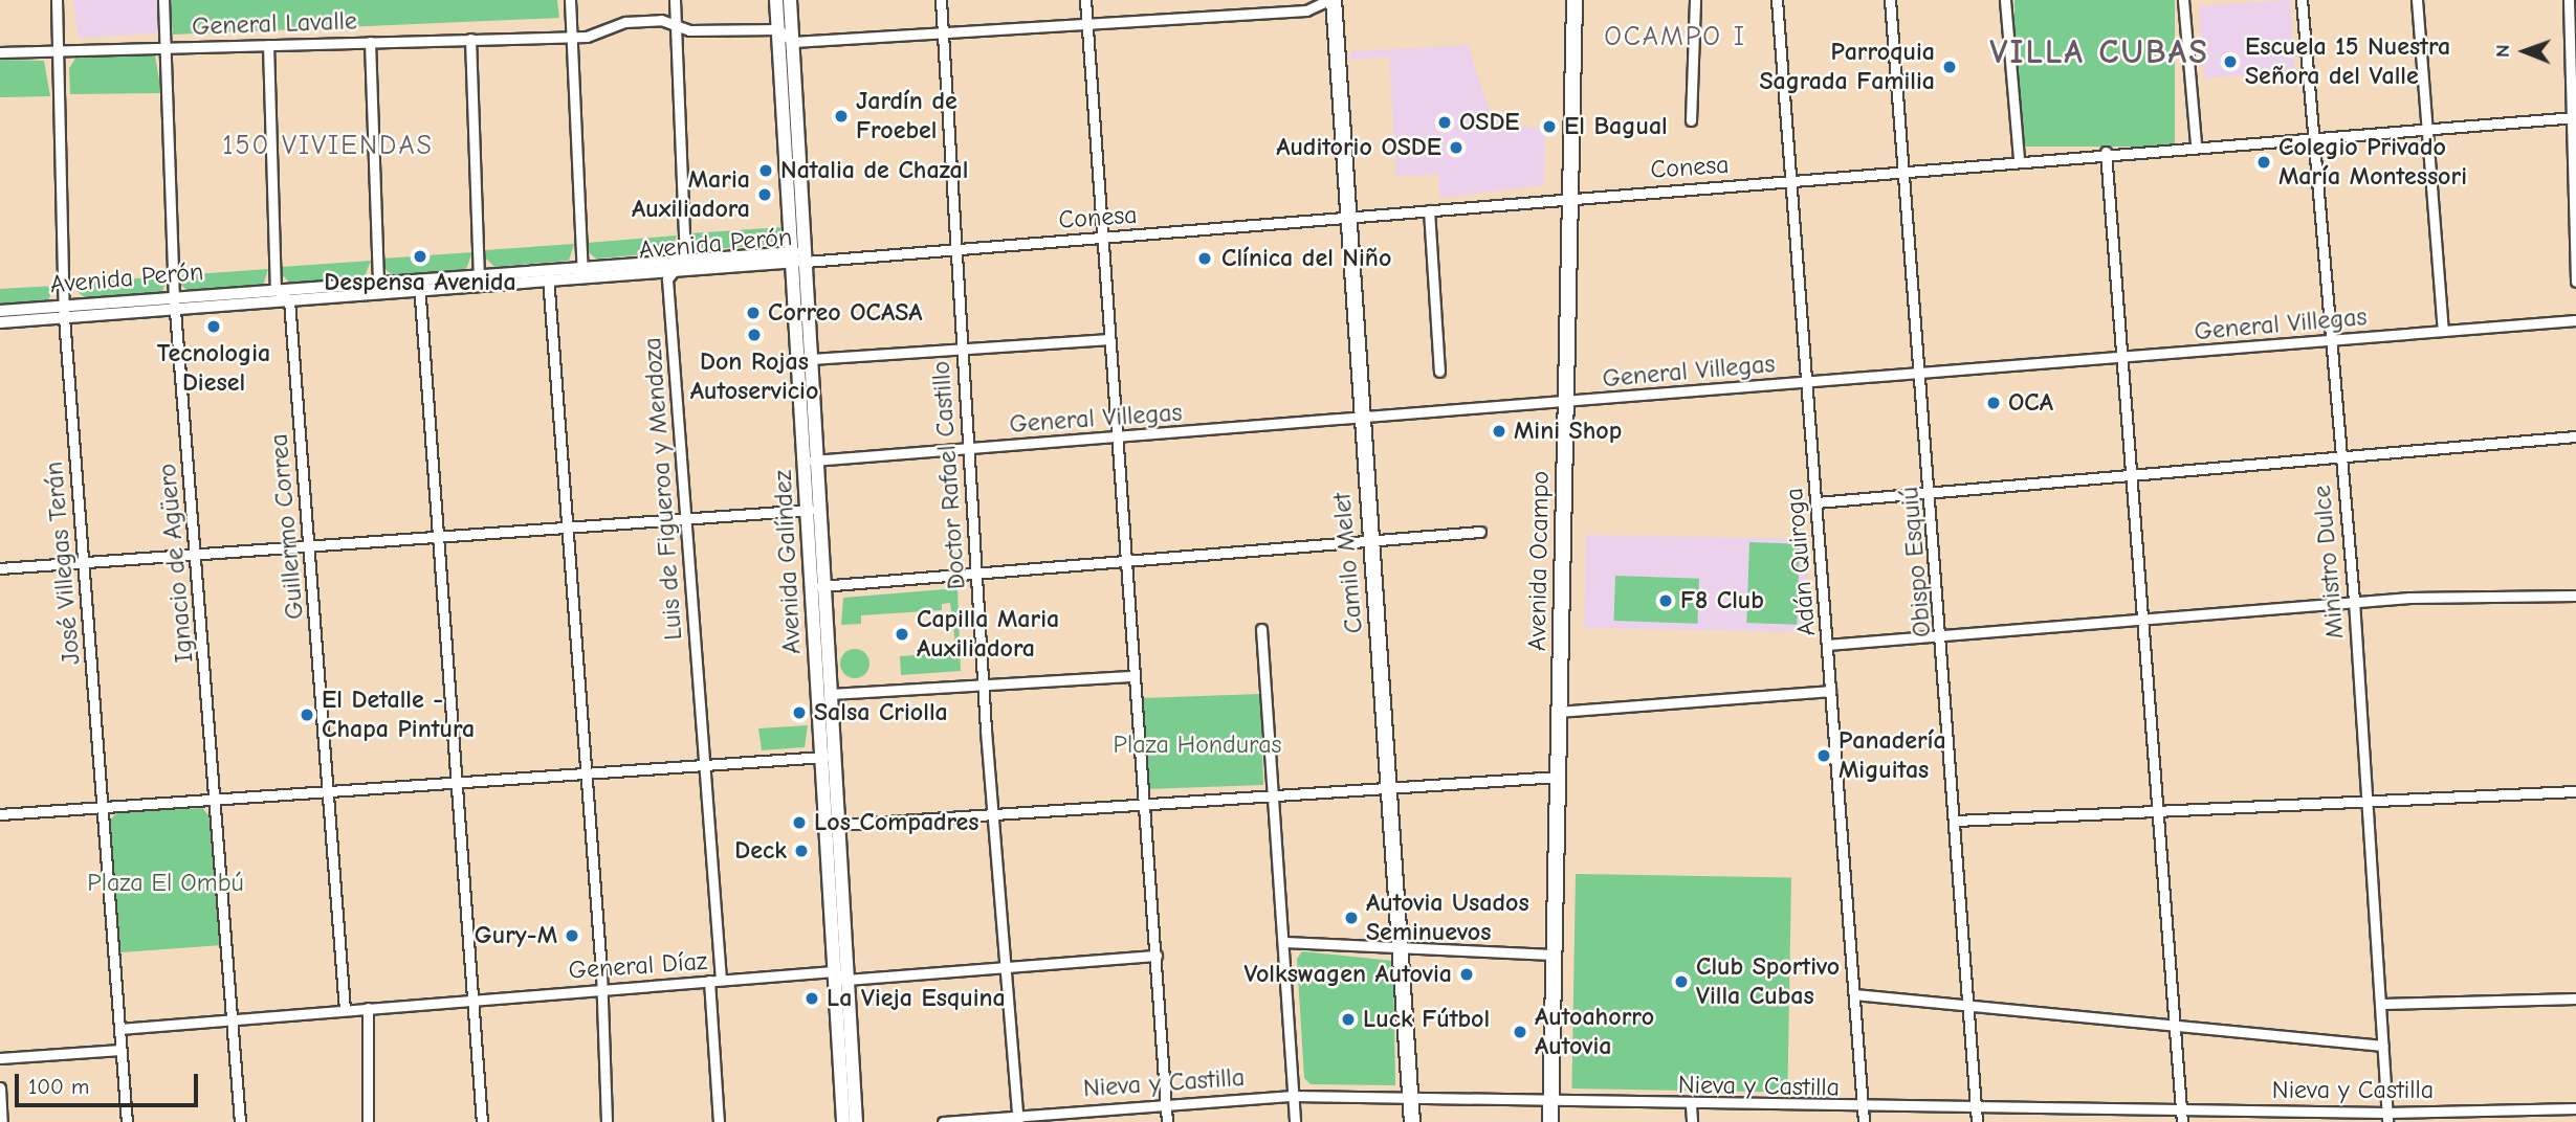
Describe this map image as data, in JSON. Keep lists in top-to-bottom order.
{
  "streets": {
    "main road": ["Avenida Ocampo", "Avenida Galíndez", "Camilo Melet"],
    "street": [
      "General Lavalle",
      "Conesa",
      "Avenida Perón",
      "General Villegas",
      "Doctor Rafael Castillo",
      "Luis de Figueroa y Mendoza",
      "Guillermo Correa",
      "Adán Quiroga",
      "Obispo Esquiú",
      "Ministro Dulce",
      "José Villegas Terán",
      "Ignacio de Agüero",
      "General Díaz",
      "Nieva y Castilla"
    ]
  },
  "crossings": [
    ["General Lavalle", "Avenida Galíndez"],
    ["General Lavalle", "José Villegas Terán"],
    ["General Lavalle", "Ignacio de Agüero"],
    ["Conesa", "Avenida Perón"],
    ["Conesa", "Doctor Rafael Castillo"],
    ["Conesa", "Avenida Ocampo"],
    ["Conesa", "Avenida Galíndez"],
    ["Conesa", "Adán Quiroga"],
    ["Conesa", "Obispo Esquiú"],
    ["Conesa", "Ministro Dulce"],
    ["Conesa", "Camilo Melet"],
    ["Avenida Perón", "Luis de Figueroa y Mendoza"],
    ["Avenida Perón", "Guillermo Correa"],
    ["Avenida Perón", "Avenida Galíndez"],
    ["Avenida Perón", "José Villegas Terán"],
    ["Avenida Perón", "Ignacio de Agüero"],
    ["General Villegas", "Doctor Rafael Castillo"],
    ["General Villegas", "Avenida Ocampo"],
    ["General Villegas", "Avenida Galíndez"],
    ["General Villegas", "Adán Quiroga"],
    ["General Villegas", "Obispo Esquiú"],
    ["General Villegas", "Ministro Dulce"],
    ["General Villegas", "Camilo Melet"],
    ["Doctor Rafael Castillo", "Nieva y Castilla"],
    ["Luis de Figueroa y Mendoza", "General Díaz"],
    ["Guillermo Correa", "General Díaz"],
    ["Avenida Ocampo", "Nieva y Castilla"],
    ["Avenida Galíndez", "General Díaz"],
    ["Adán Quiroga", "Nieva y Castilla"],
    ["Obispo Esquiú", "Nieva y Castilla"],
    ["Ministro Dulce", "Nieva y Castilla"],
    ["José Villegas Terán", "General Díaz"],
    ["Ignacio de Agüero", "General Díaz"],
    ["Camilo Melet", "Nieva y Castilla"]
  ],
  "districts": ["OCAMPO I", "VILLA CUBAS", "150 VIVIENDAS"],
  "parks": ["Plaza Honduras", "Plaza El Ombú"],
  "places": [
    "Escuela 15 Nuestra Señora del Valle",
    "Parroquia Sagrada Familia",
    "Jardín de Froebel",
    "OSDE",
    "El Bagual",
    "Auditorio OSDE",
    "Colegio Privado María Montessori",
    "Natalia de Chazal",
    "Maria Auxiliadora",
    "Despensa Avenida",
    "Clínica del Niño",
    "Correo OCASA",
    "Tecnologia Diesel",
    "Don Rojas Autoservicio",
    "OCA",
    "Mini Shop",
    "F8 Club",
    "Capilla Maria Auxiliadora",
    "Salsa Criolla",
    "El Detalle - Chapa Pintura",
    "Panadería Miguitas",
    "Los Compadres",
    "Deck",
    "Autovia Usados Seminuevos",
    "Gury-M",
    "Volkswagen Autovia",
    "Club Sportivo Villa Cubas",
    "La Vieja Esquina",
    "Luck Fútbol",
    "Autoahorro Autovia"
  ],
  "scale_bar": "100 m",
  "north": "left"
}
